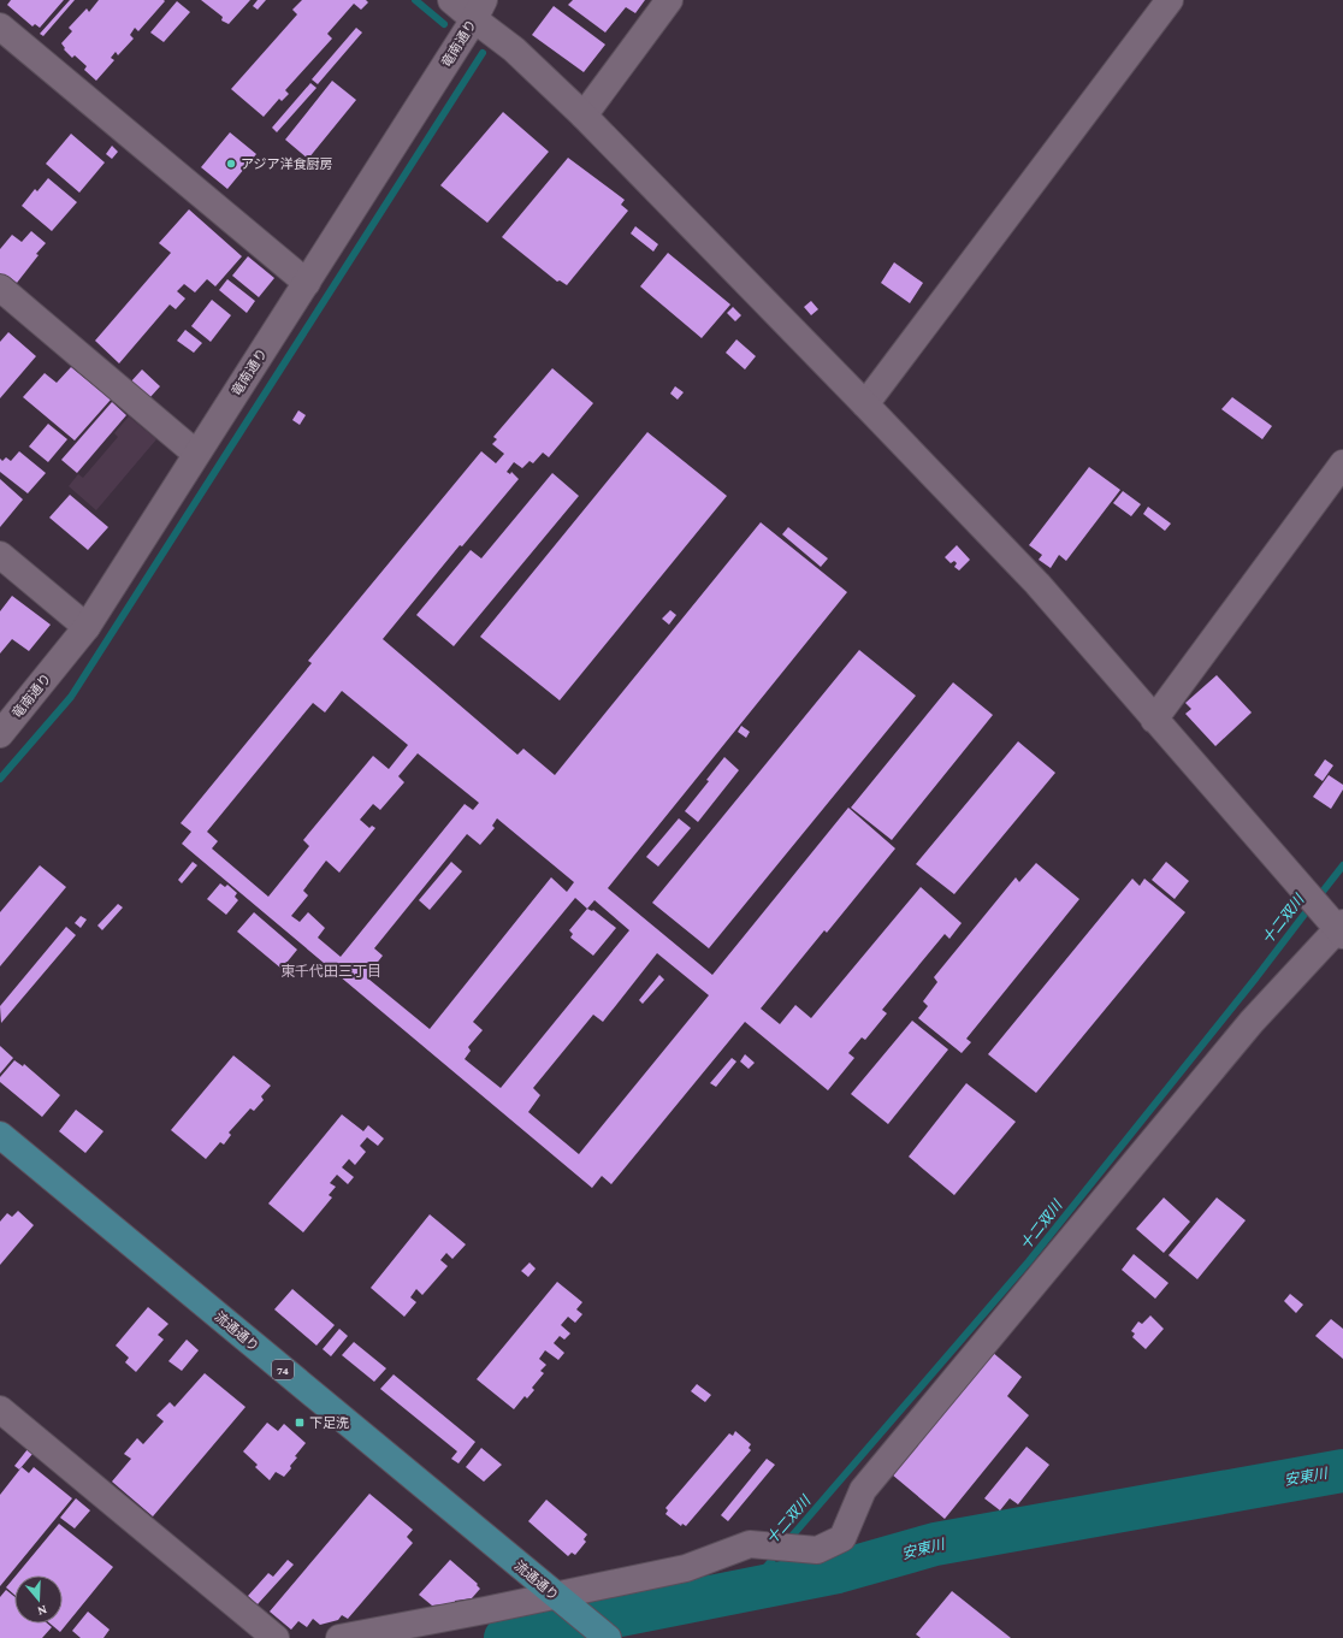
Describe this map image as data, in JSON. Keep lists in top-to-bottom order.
{
  "streets": {
    "main road": ["流通通り", "74"],
    "street": ["竜南通り"]
  },
  "districts": ["東千代田三丁目"],
  "water": ["十二双川", "安東川"],
  "places": {
    "other": ["アジア洋食厨房"],
    "transit": ["下足洗"]
  },
  "north": "bottom"
}
